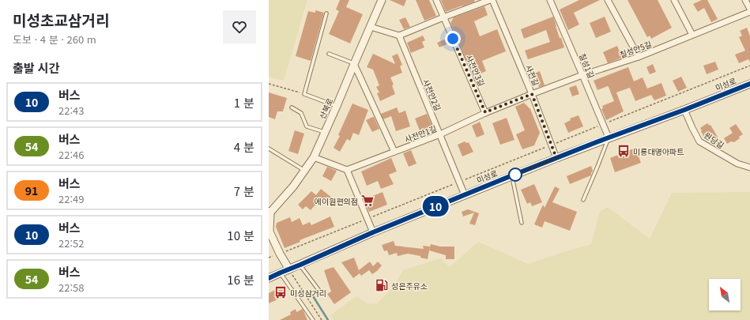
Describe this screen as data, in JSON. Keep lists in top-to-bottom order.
{
  "streets": {
    "street": [
      "칠성안5길",
      "칠성1길",
      "사전안3길",
      "사전길",
      "미성로",
      "사전안2길",
      "산북로",
      "사전안1길",
      "원당길"
    ]
  },
  "crossings": [
    ["칠성안5길", "칠성1길"],
    ["칠성안5길", "사전길"],
    ["칠성안5길", "사전안1길"],
    ["칠성1길", "미성로"],
    ["사전안3길", "사전안1길"],
    ["사전길", "미성로"],
    ["사전길", "사전안1길"],
    ["미성로", "사전안2길"],
    ["미성로", "원당길"],
    ["사전안2길", "사전안1길"]
  ],
  "places": {
    "bus stop": ["미룡대명아파트", "미성삼거리"],
    "supermarket": ["에이원편의점"],
    "fuel station": ["성은주유소"]
  },
  "lines": ["bus line 10"],
  "north": "top left",
  "page": {
    "heading": [
      ["미성초교삼거리", "도보 · 4 분 · 260 m"],
      "출발 시간"
    ],
    "on_map": "10",
    "list": [
      {
        "mark": "10",
        "name": "버스",
        "note": "22:43",
        "value": "1 분"
      },
      {
        "mark": "54",
        "name": "버스",
        "note": "22:46",
        "value": "4 분"
      },
      {
        "mark": "91",
        "name": "버스",
        "note": "22:49",
        "value": "7 분"
      },
      {
        "mark": "10",
        "name": "버스",
        "note": "22:52",
        "value": "10 분"
      },
      {
        "mark": "54",
        "name": "버스",
        "note": "22:58",
        "value": "16 분"
      }
    ]
  }
}
